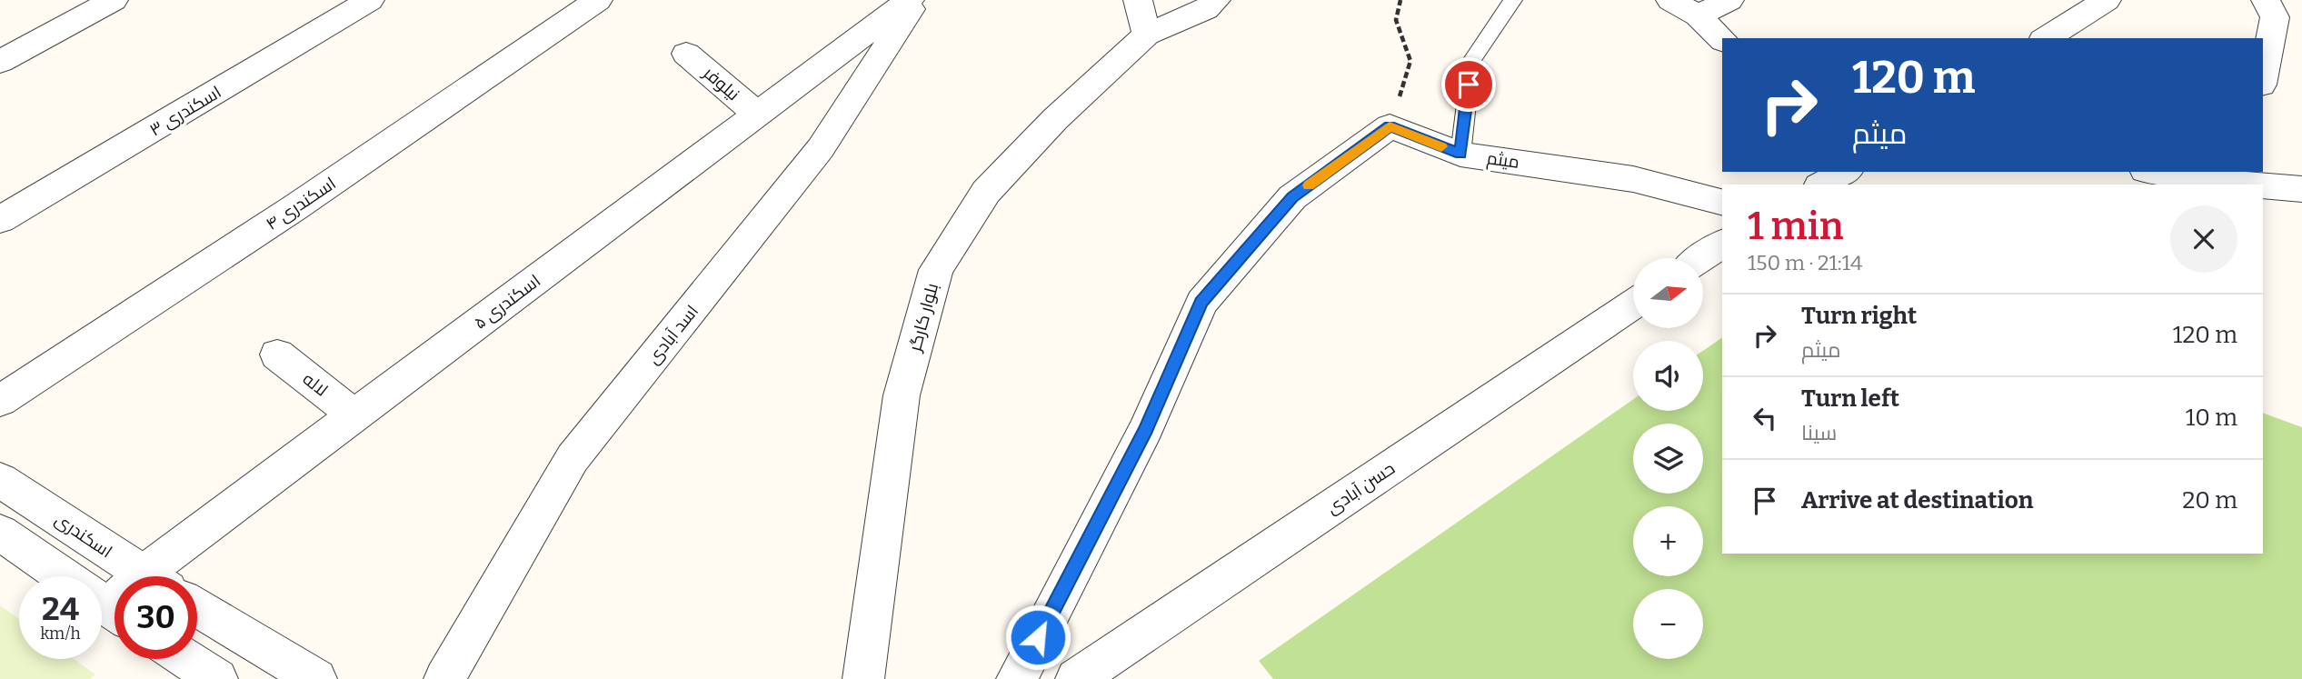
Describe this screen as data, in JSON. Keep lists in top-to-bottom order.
{
  "streets": {
    "street": [
      "نیلوفر",
      "اسکندری ۳",
      "میثم",
      "اسکندری ۴",
      "اسکندری ۵",
      "بلوار کارگر",
      "اسد آبادی",
      "لاله",
      "حسن آبادی",
      "اسکندری"
    ]
  },
  "crossings": [
    ["نیلوفر", "اسکندری ۵"],
    ["اسکندری ۵", "لاله"]
  ],
  "north": "right",
  "page": {
    "turn": ["120 m", "میثم"],
    "heading": ["1 min", "150 m · 21:14"],
    "map_buttons": ["+", "−"],
    "list": [
      {
        "name": "Turn right",
        "note": "میثم",
        "value": "120 m"
      },
      {
        "name": "Turn left",
        "note": "سینا",
        "value": "10 m"
      },
      {
        "name": "Arrive at destination",
        "value": "20 m"
      }
    ],
    "speed": "24 km/h",
    "limit": "30"
  }
}
